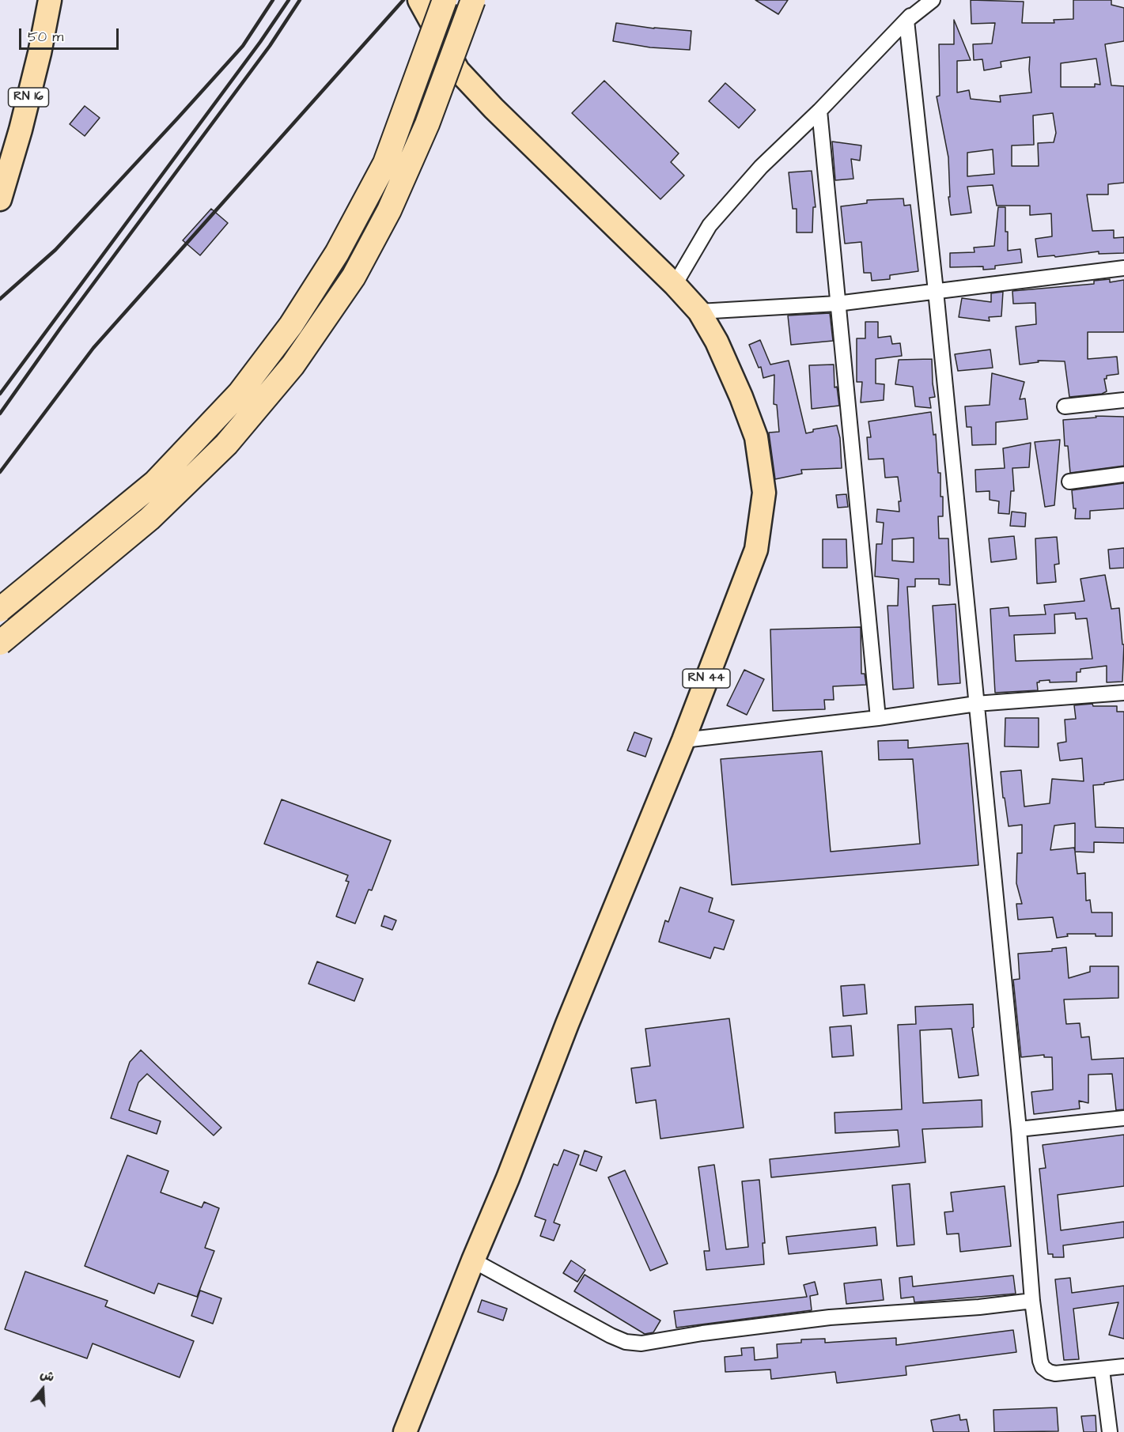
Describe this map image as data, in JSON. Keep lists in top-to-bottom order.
{
  "streets": {
    "main road": ["RN 16", "RN 44"]
  },
  "scale_bar": "50 m",
  "north": "top"
}
